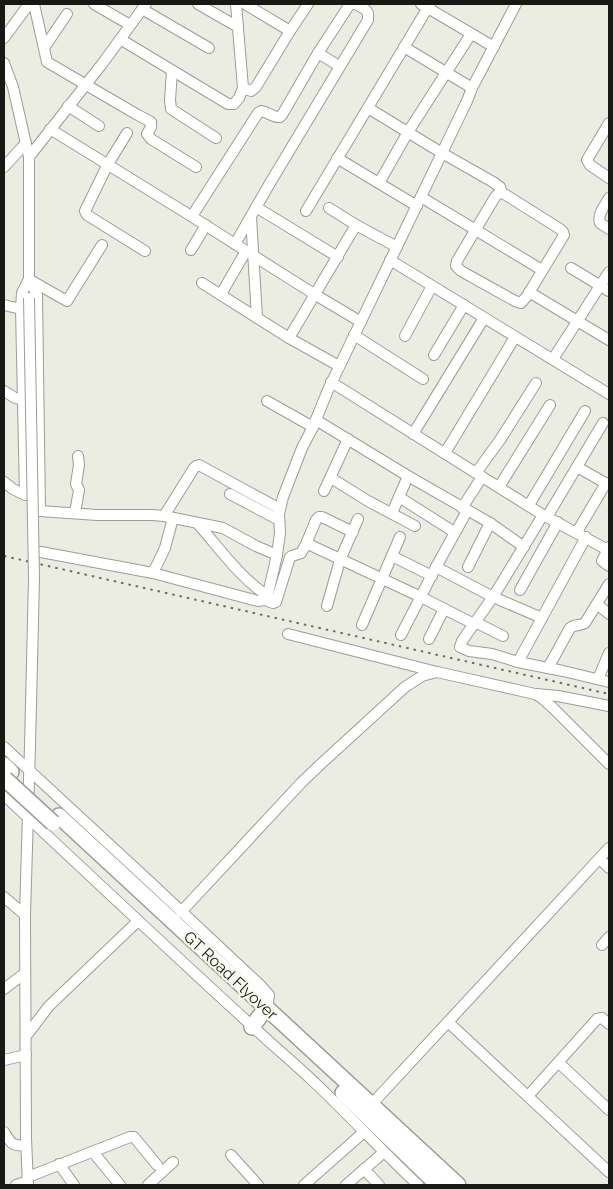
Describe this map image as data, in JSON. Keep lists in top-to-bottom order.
{
  "streets": {
    "highway": ["GT Road Flyover"]
  }
}
